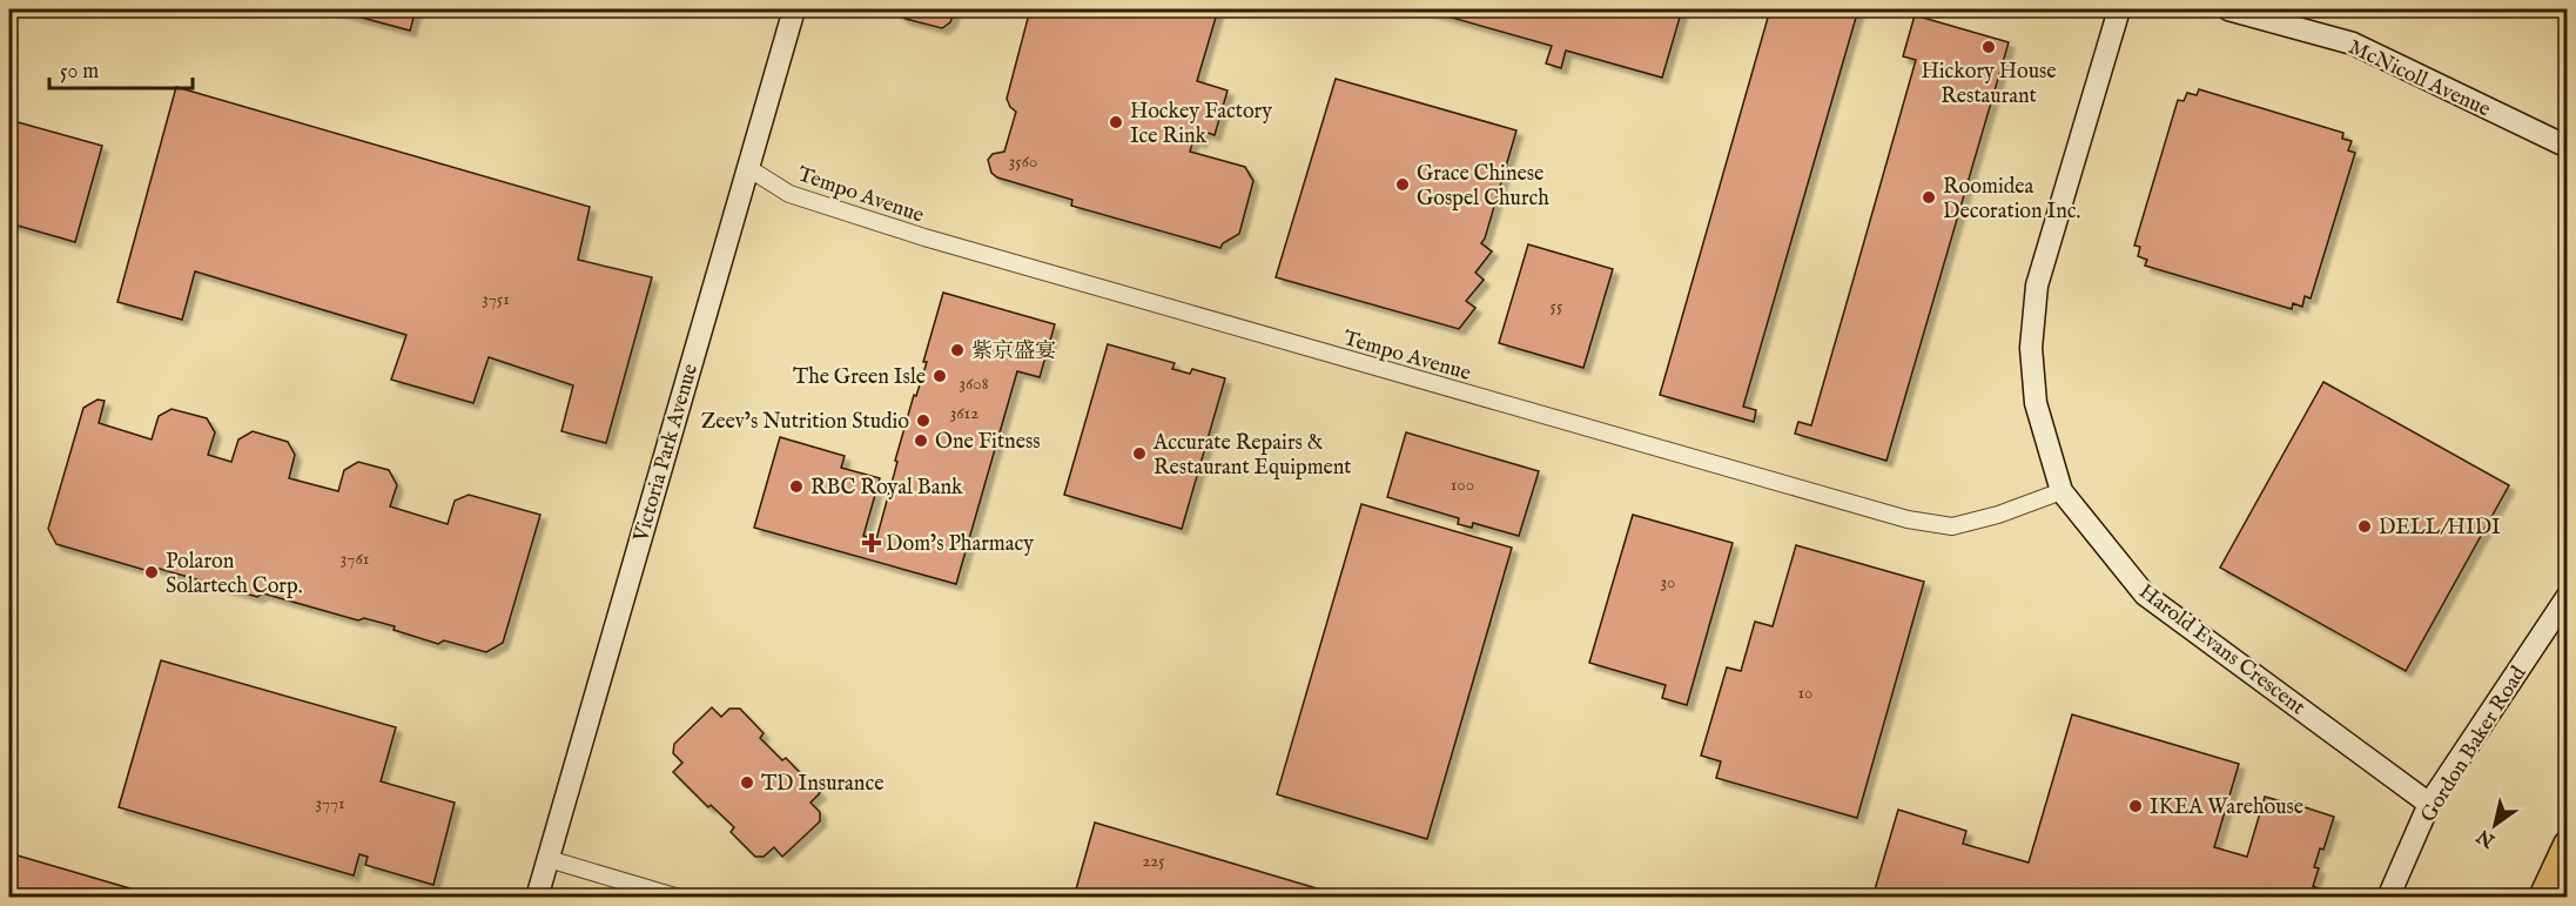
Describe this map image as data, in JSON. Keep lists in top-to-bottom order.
{
  "streets": {
    "street": [
      "McNicoll Avenue",
      "Tempo Avenue",
      "Victoria Park Avenue",
      "Harold Evans Crescent",
      "Gordon Baker Road"
    ]
  },
  "crossings": [
    ["Tempo Avenue", "Victoria Park Avenue"],
    ["Tempo Avenue", "Harold Evans Crescent"],
    ["Harold Evans Crescent", "Gordon Baker Road"]
  ],
  "places": {
    "other": [
      "Hickory House Restaurant",
      "Hockey Factory Ice Rink",
      "Grace Chinese Gospel Church",
      "Roomidea Decoration Inc.",
      "紫京盛宴",
      "The Green Isle",
      "Zeev’s Nutrition Studio",
      "One Fitness",
      "Accurate Repairs & Restaurant Equipment",
      "RBC Royal Bank",
      "DELL/HIDI",
      "Polaron Solartech Corp.",
      "TD Insurance",
      "IKEA Warehouse"
    ],
    "health": ["Dom’s Pharmacy"]
  },
  "house_numbers": [
    "3560",
    "3751",
    "55",
    "3608",
    "3612",
    "100",
    "3761",
    "30",
    "10",
    "3771",
    "225"
  ],
  "scale_bar": "50 m",
  "north": "bottom left"
}
